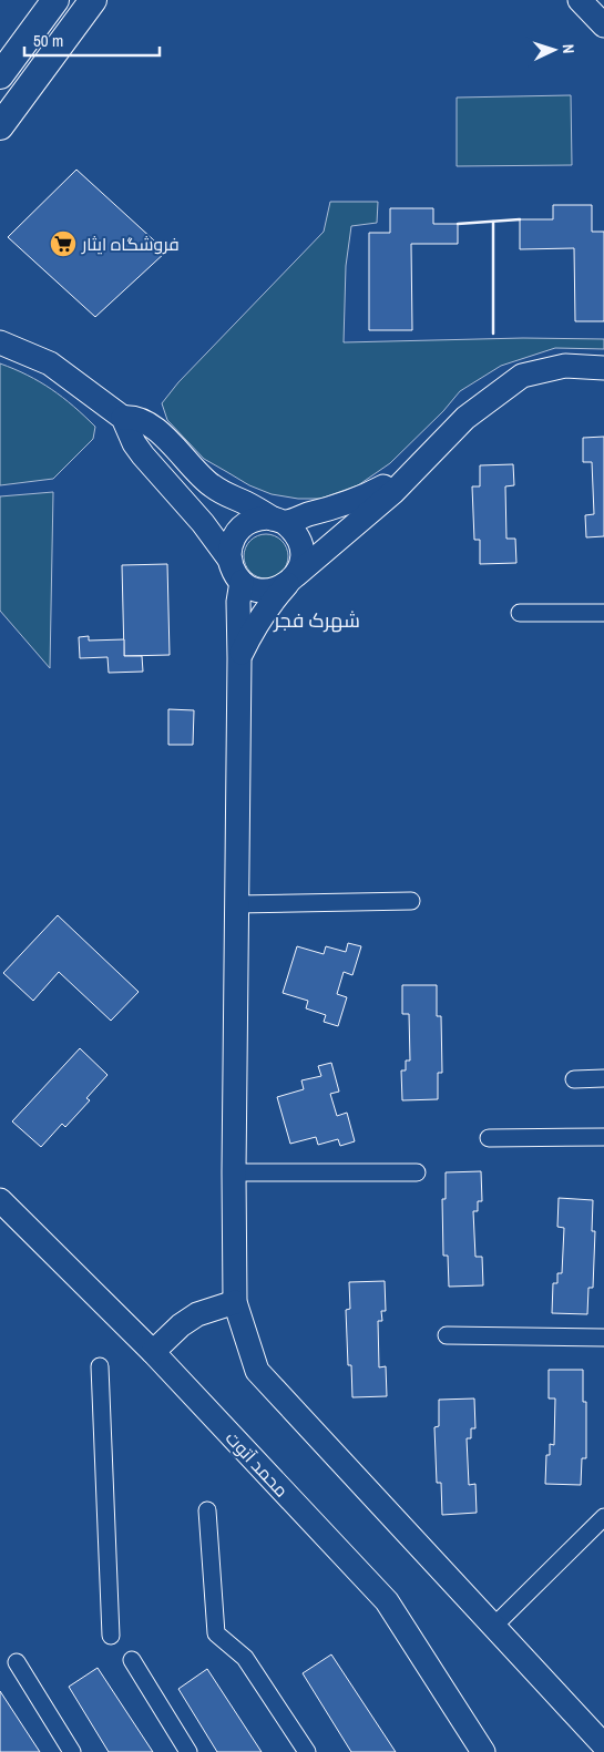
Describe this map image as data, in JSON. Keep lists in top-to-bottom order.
{
  "streets": {
    "street": ["محمد آتوت"]
  },
  "districts": ["شهرک فجر"],
  "places": {
    "supermarket": ["فروشگاه ایثار"]
  },
  "scale_bar": "50 m",
  "north": "right"
}
